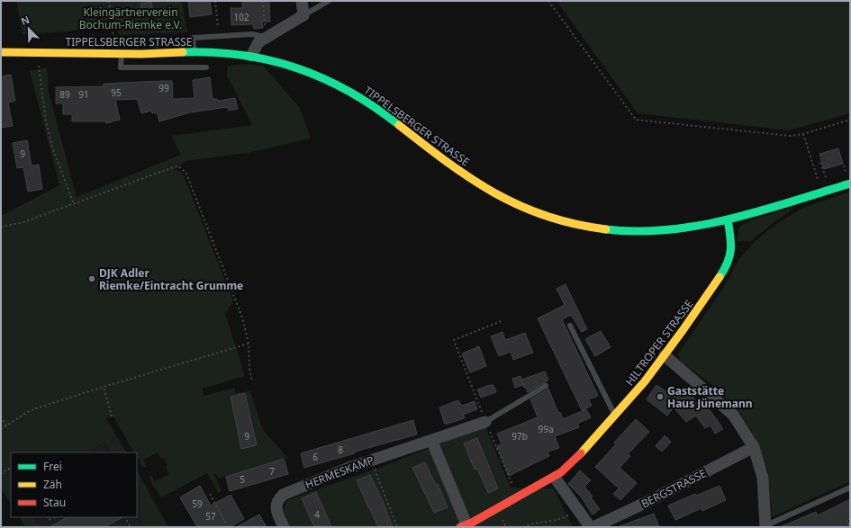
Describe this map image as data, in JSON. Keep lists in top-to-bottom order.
{
  "streets": {
    "street": [
      "TIPPELSBERGER STRASSE",
      "HILTROPER STRASSE",
      "HERMESKAMP",
      "BERGSTRASSE"
    ]
  },
  "crossings": [
    ["TIPPELSBERGER STRASSE", "HILTROPER STRASSE"],
    ["HILTROPER STRASSE", "BERGSTRASSE"]
  ],
  "parks": ["Kleingärtnerverein Bochum-Riemke e.V."],
  "places": ["DJK Adler Riemke/Eintracht Grumme", "Gaststätte Haus Jünemann"],
  "house_numbers": [
    "102",
    "99",
    "95",
    "89",
    "91",
    "9",
    "99a",
    "9",
    "97b",
    "8",
    "6",
    "7",
    "5",
    "59",
    "4",
    "57"
  ],
  "legend": ["Frei", "Zäh", "Stau"],
  "north": "top left"
}
